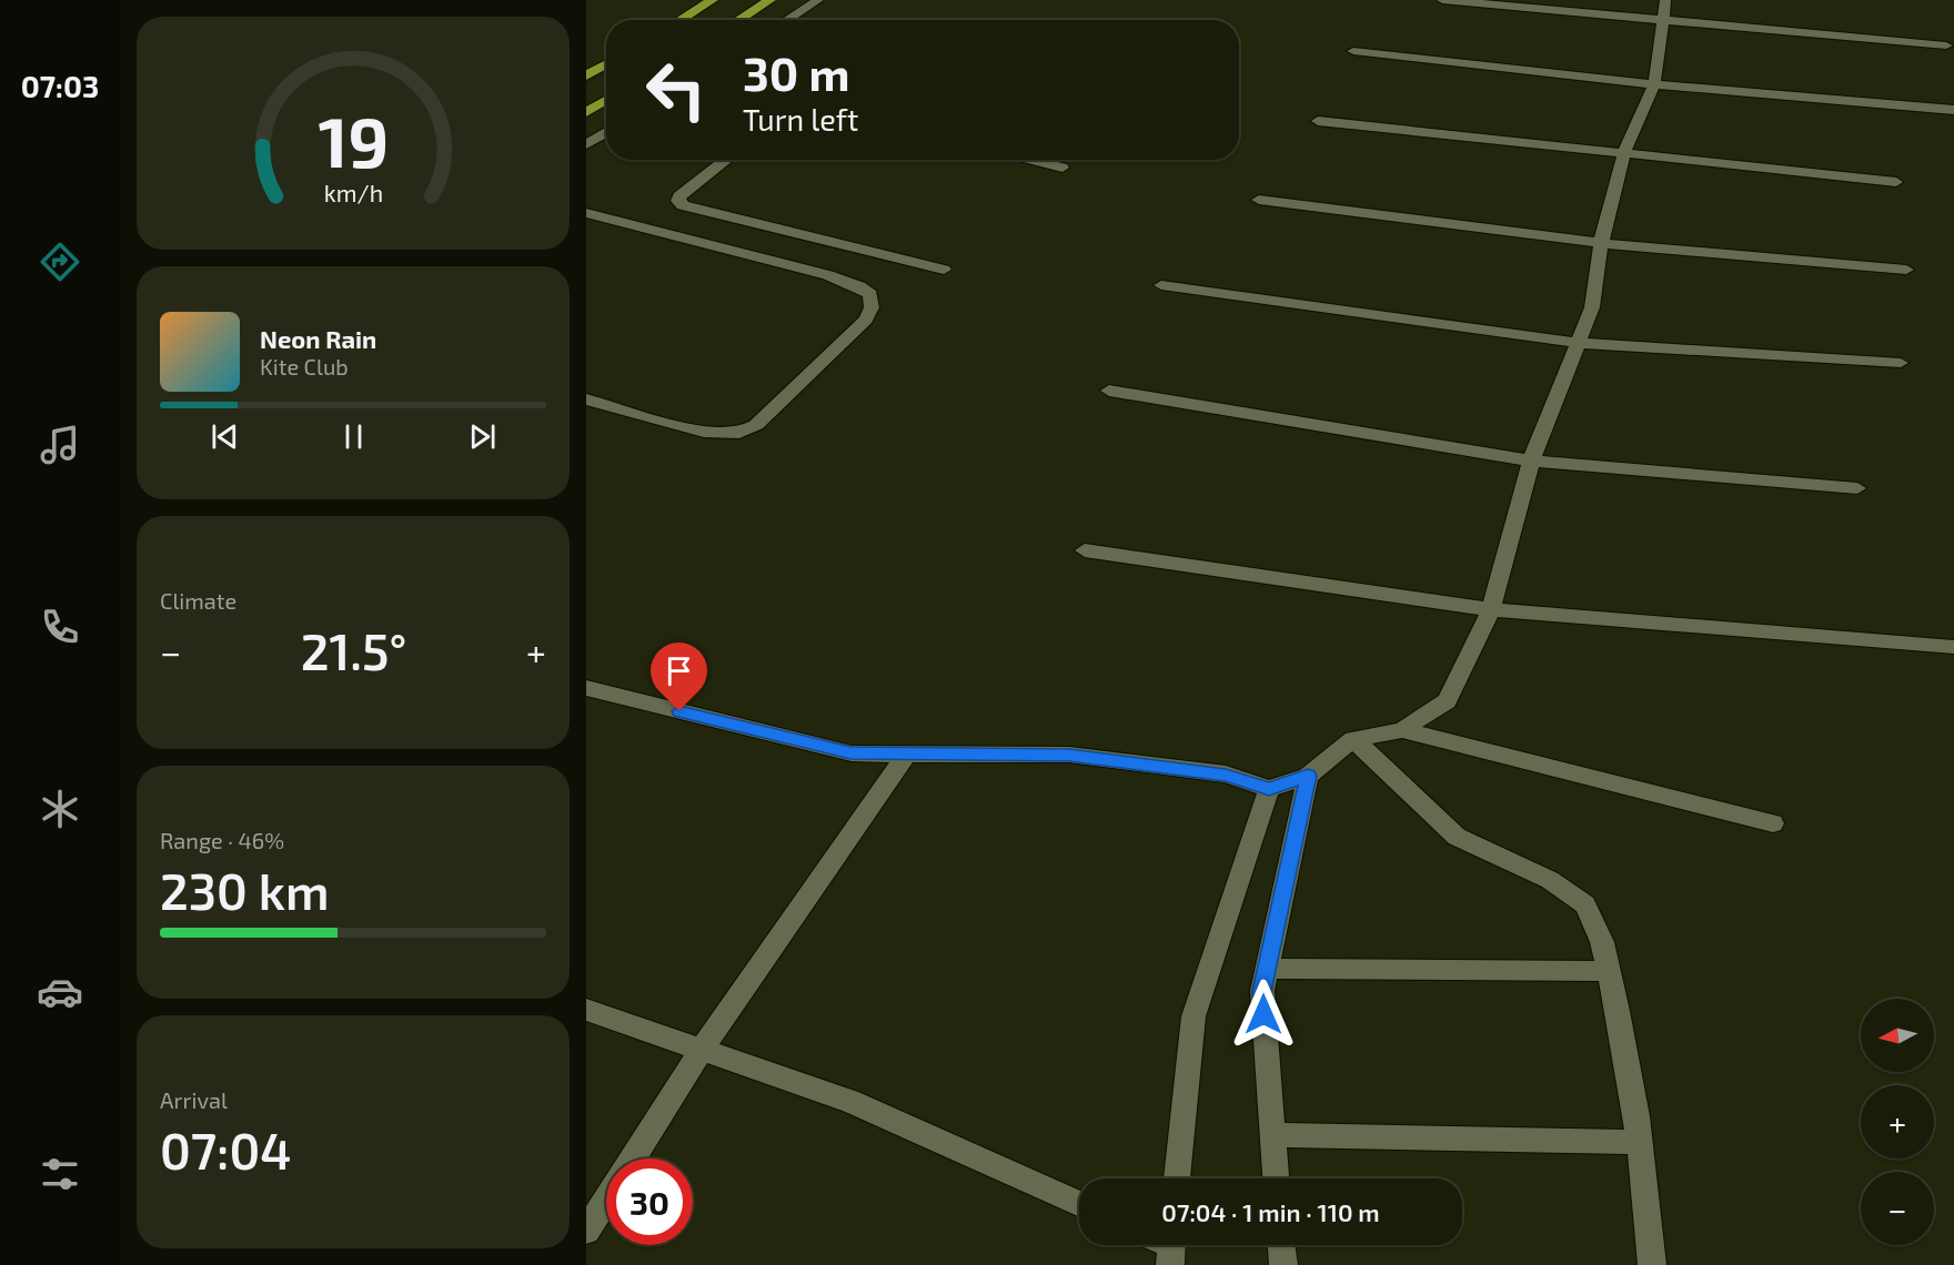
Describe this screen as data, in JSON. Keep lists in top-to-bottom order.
{
  "north": "left",
  "page": {
    "tabs": "07:03",
    "turn": ["30 m", "Turn left"],
    "song": ["Neon Rain", "Kite Club"],
    "tile": [
      "Climate",
      ["Range · 46%", "230 km"],
      ["Arrival", "07:04"]
    ],
    "heat": ["−", "21.5°", "+"],
    "map_buttons": ["+", "−"],
    "limit": "30",
    "trip": "07:04 · 1 min · 110 m",
    "gauge": ["19", "km/h"]
  }
}
